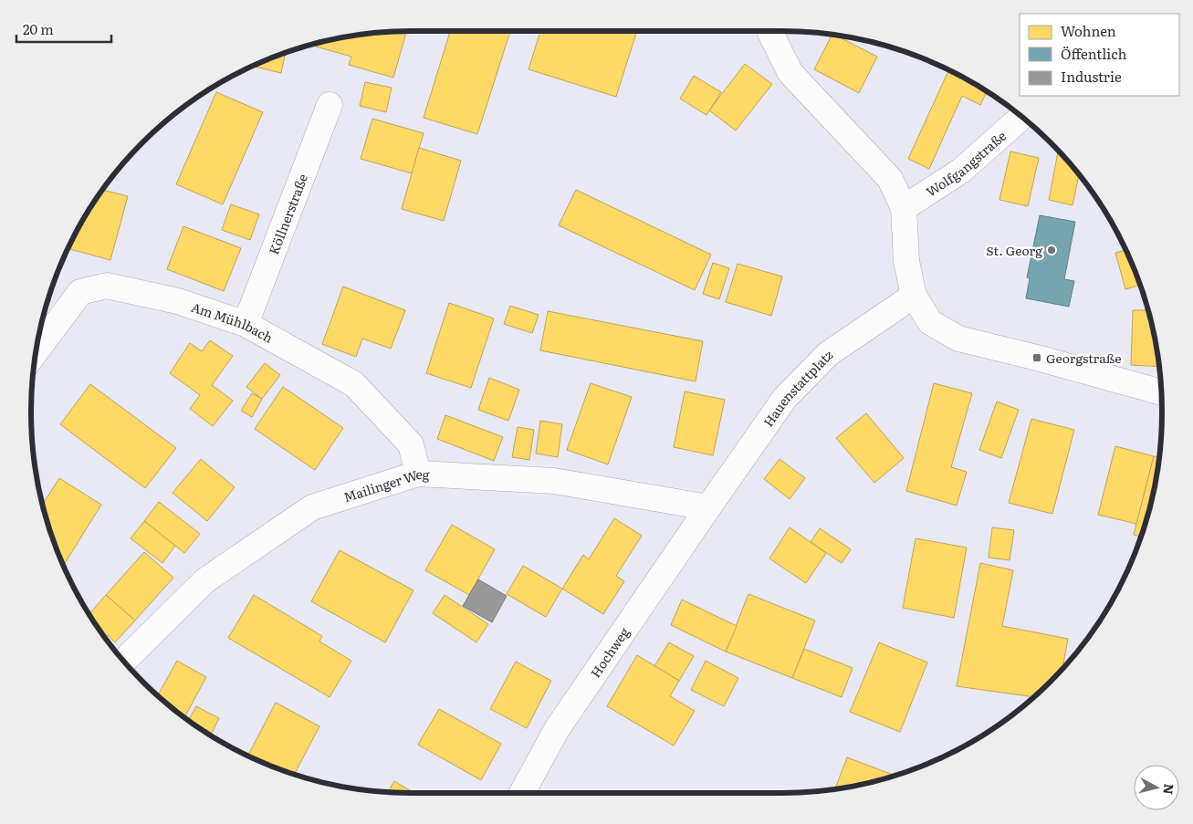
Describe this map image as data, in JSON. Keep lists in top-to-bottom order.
{
  "streets": {
    "street": [
      "Wolfgangstraße",
      "Köllnerstraße",
      "Am Mühlbach",
      "Hauenstattplatz",
      "Mailinger Weg",
      "Hochweg"
    ]
  },
  "crossings": [
    ["Köllnerstraße", "Am Mühlbach"],
    ["Am Mühlbach", "Mailinger Weg"],
    ["Hauenstattplatz", "Mailinger Weg"],
    ["Hauenstattplatz", "Hochweg"],
    ["Mailinger Weg", "Hochweg"]
  ],
  "places": {
    "other": ["St. Georg"],
    "transit": ["Georgstraße"]
  },
  "legend": ["Wohnen", "Öffentlich", "Industrie"],
  "scale_bar": "20 m",
  "north": "right"
}
